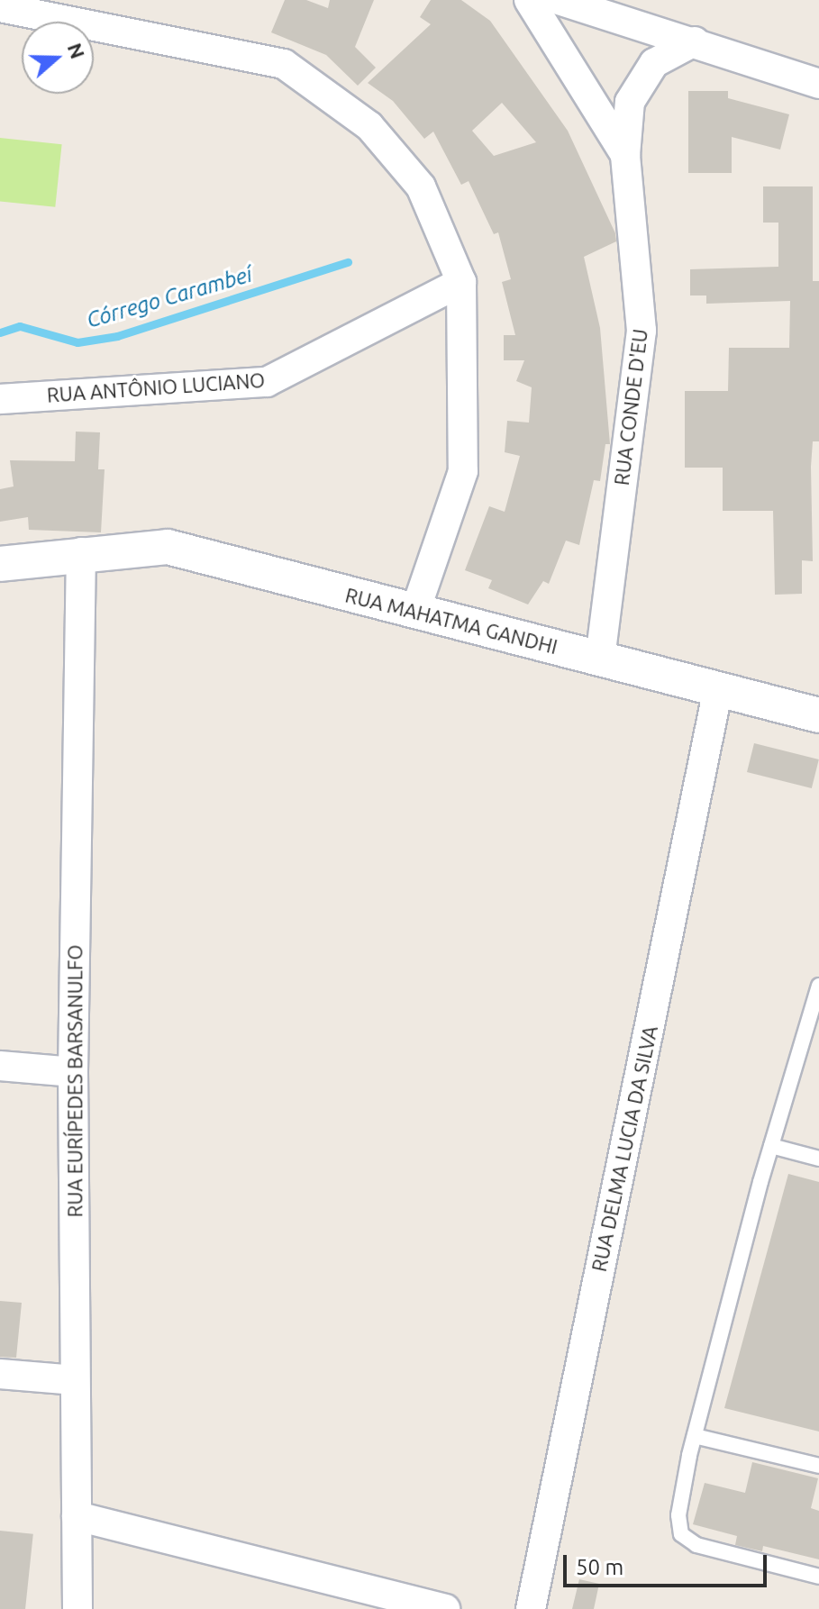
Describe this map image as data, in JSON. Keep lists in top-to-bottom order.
{
  "streets": {
    "street": [
      "RUA ANTÔNIO LUCIANO",
      "RUA CONDE D'EU",
      "RUA MAHATMA GANDHI",
      "RUA EURÍPEDES BARSANULFO",
      "RUA DELMA LUCIA DA SILVA"
    ]
  },
  "crossings": [
    ["RUA CONDE D'EU", "RUA MAHATMA GANDHI"],
    ["RUA MAHATMA GANDHI", "RUA EURÍPEDES BARSANULFO"],
    ["RUA MAHATMA GANDHI", "RUA DELMA LUCIA DA SILVA"]
  ],
  "water": ["Córrego Carambeí"],
  "scale_bar": "50 m",
  "north": "right"
}
